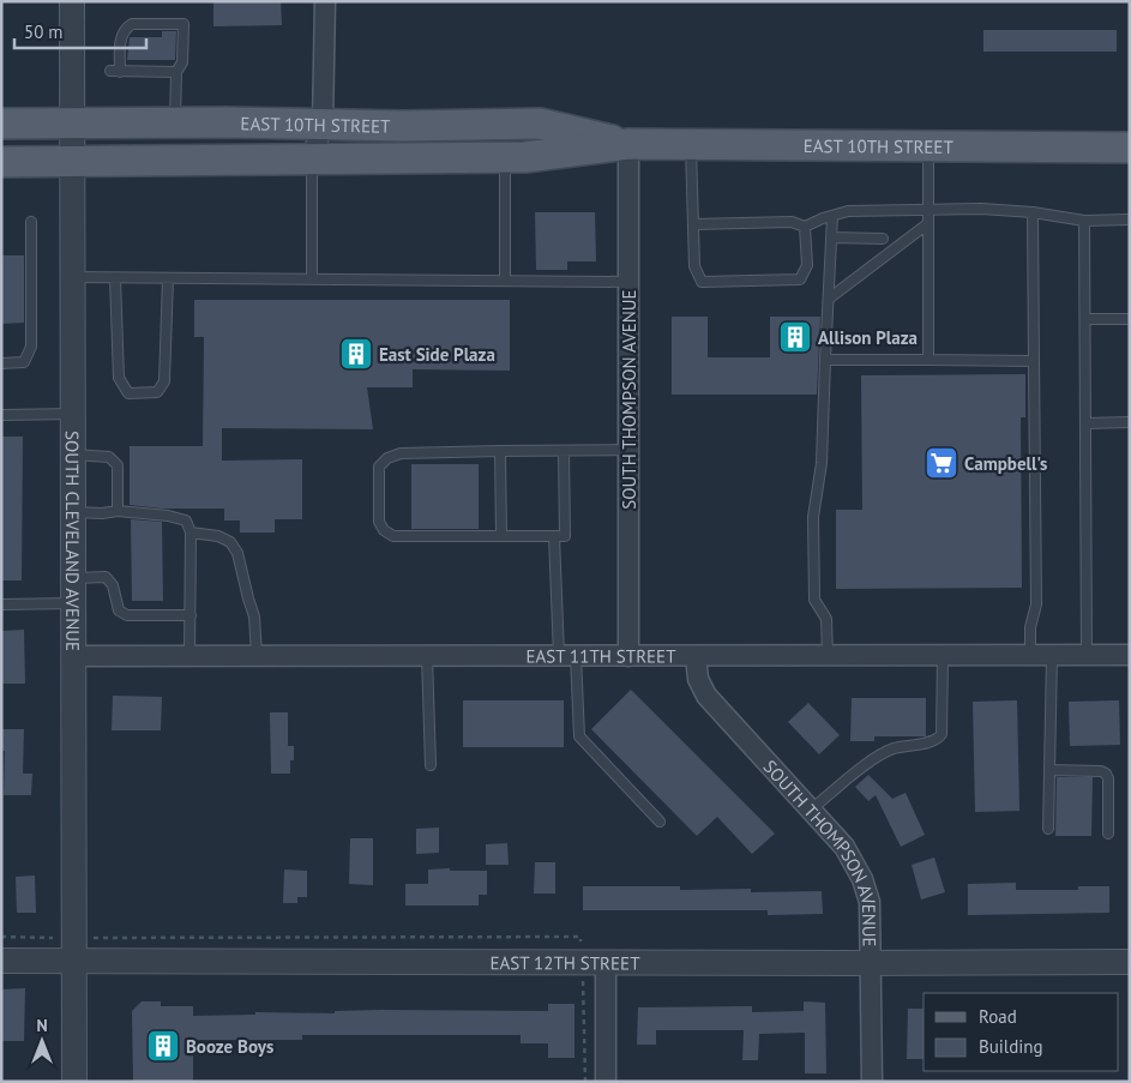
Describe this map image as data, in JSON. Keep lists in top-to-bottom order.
{
  "streets": {
    "main road": ["EAST 10TH STREET"],
    "street": [
      "SOUTH THOMPSON AVENUE",
      "SOUTH CLEVELAND AVENUE",
      "EAST 11TH STREET",
      "EAST 12TH STREET"
    ]
  },
  "crossings": [
    ["EAST 10TH STREET", "SOUTH THOMPSON AVENUE"],
    ["EAST 10TH STREET", "SOUTH CLEVELAND AVENUE"],
    ["SOUTH THOMPSON AVENUE", "EAST 11TH STREET"],
    ["SOUTH THOMPSON AVENUE", "EAST 12TH STREET"],
    ["SOUTH CLEVELAND AVENUE", "EAST 11TH STREET"],
    ["SOUTH CLEVELAND AVENUE", "EAST 12TH STREET"]
  ],
  "places": {
    "building": ["Allison Plaza", "East Side Plaza", "Booze Boys"],
    "supermarket": ["Campbell's"]
  },
  "legend": ["Road", "Building"],
  "scale_bar": "50 m",
  "north": "top"
}
